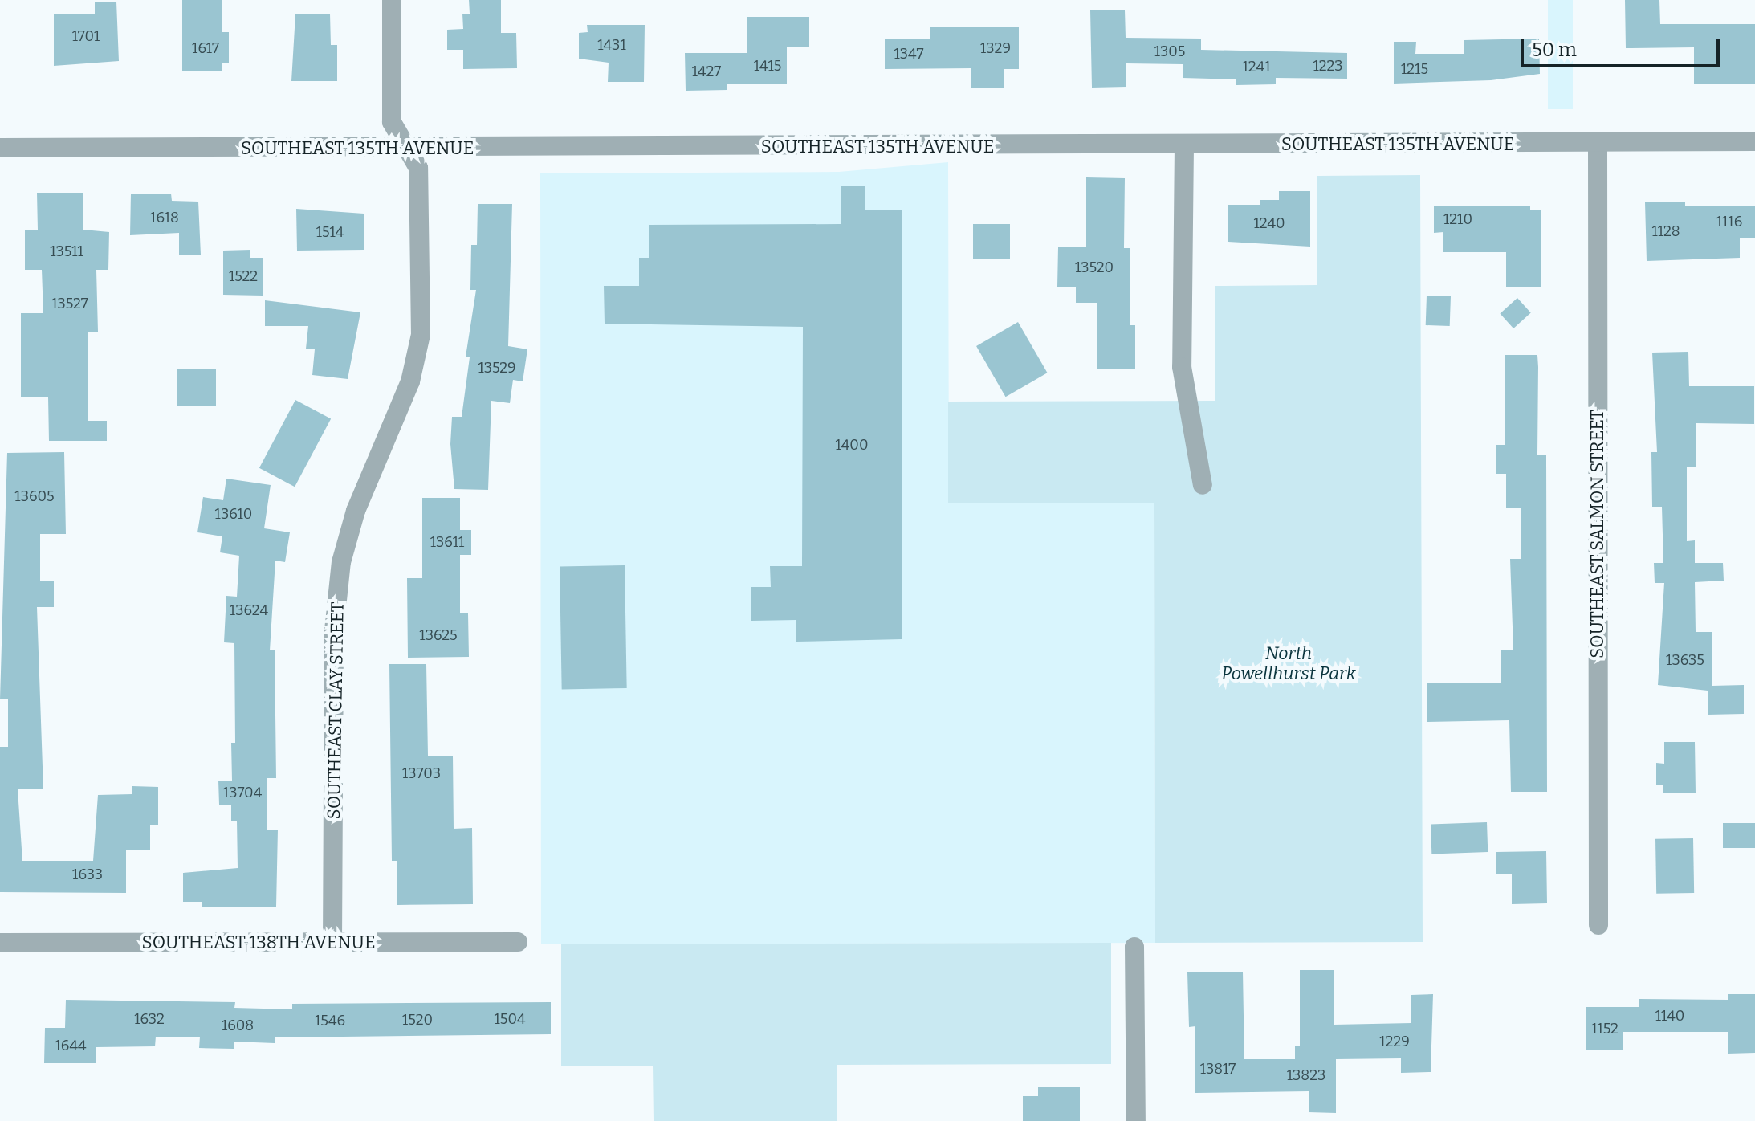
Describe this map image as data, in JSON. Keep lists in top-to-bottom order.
{
  "streets": {
    "street": [
      "SOUTHEAST 135TH AVENUE",
      "SOUTHEAST SALMON STREET",
      "SOUTHEAST CLAY STREET",
      "SOUTHEAST 138TH AVENUE"
    ]
  },
  "crossings": [
    ["SOUTHEAST 135TH AVENUE", "SOUTHEAST SALMON STREET"],
    ["SOUTHEAST 135TH AVENUE", "SOUTHEAST CLAY STREET"],
    ["SOUTHEAST CLAY STREET", "SOUTHEAST 138TH AVENUE"]
  ],
  "parks": ["North Powellhurst Park"],
  "house_numbers": [
    "1701",
    "1431",
    "1617",
    "1329",
    "1305",
    "1347",
    "1415",
    "1223",
    "1241",
    "1215",
    "1427",
    "1618",
    "1210",
    "1116",
    "1240",
    "1128",
    "1514",
    "13511",
    "13520",
    "1522",
    "13527",
    "13529",
    "1400",
    "13605",
    "13610",
    "13611",
    "13624",
    "13625",
    "13635",
    "13703",
    "13704",
    "1633",
    "1140",
    "1632",
    "1504",
    "1520",
    "1546",
    "1608",
    "1152",
    "1229",
    "1644",
    "13817",
    "13823"
  ],
  "scale_bar": "50 m"
}
